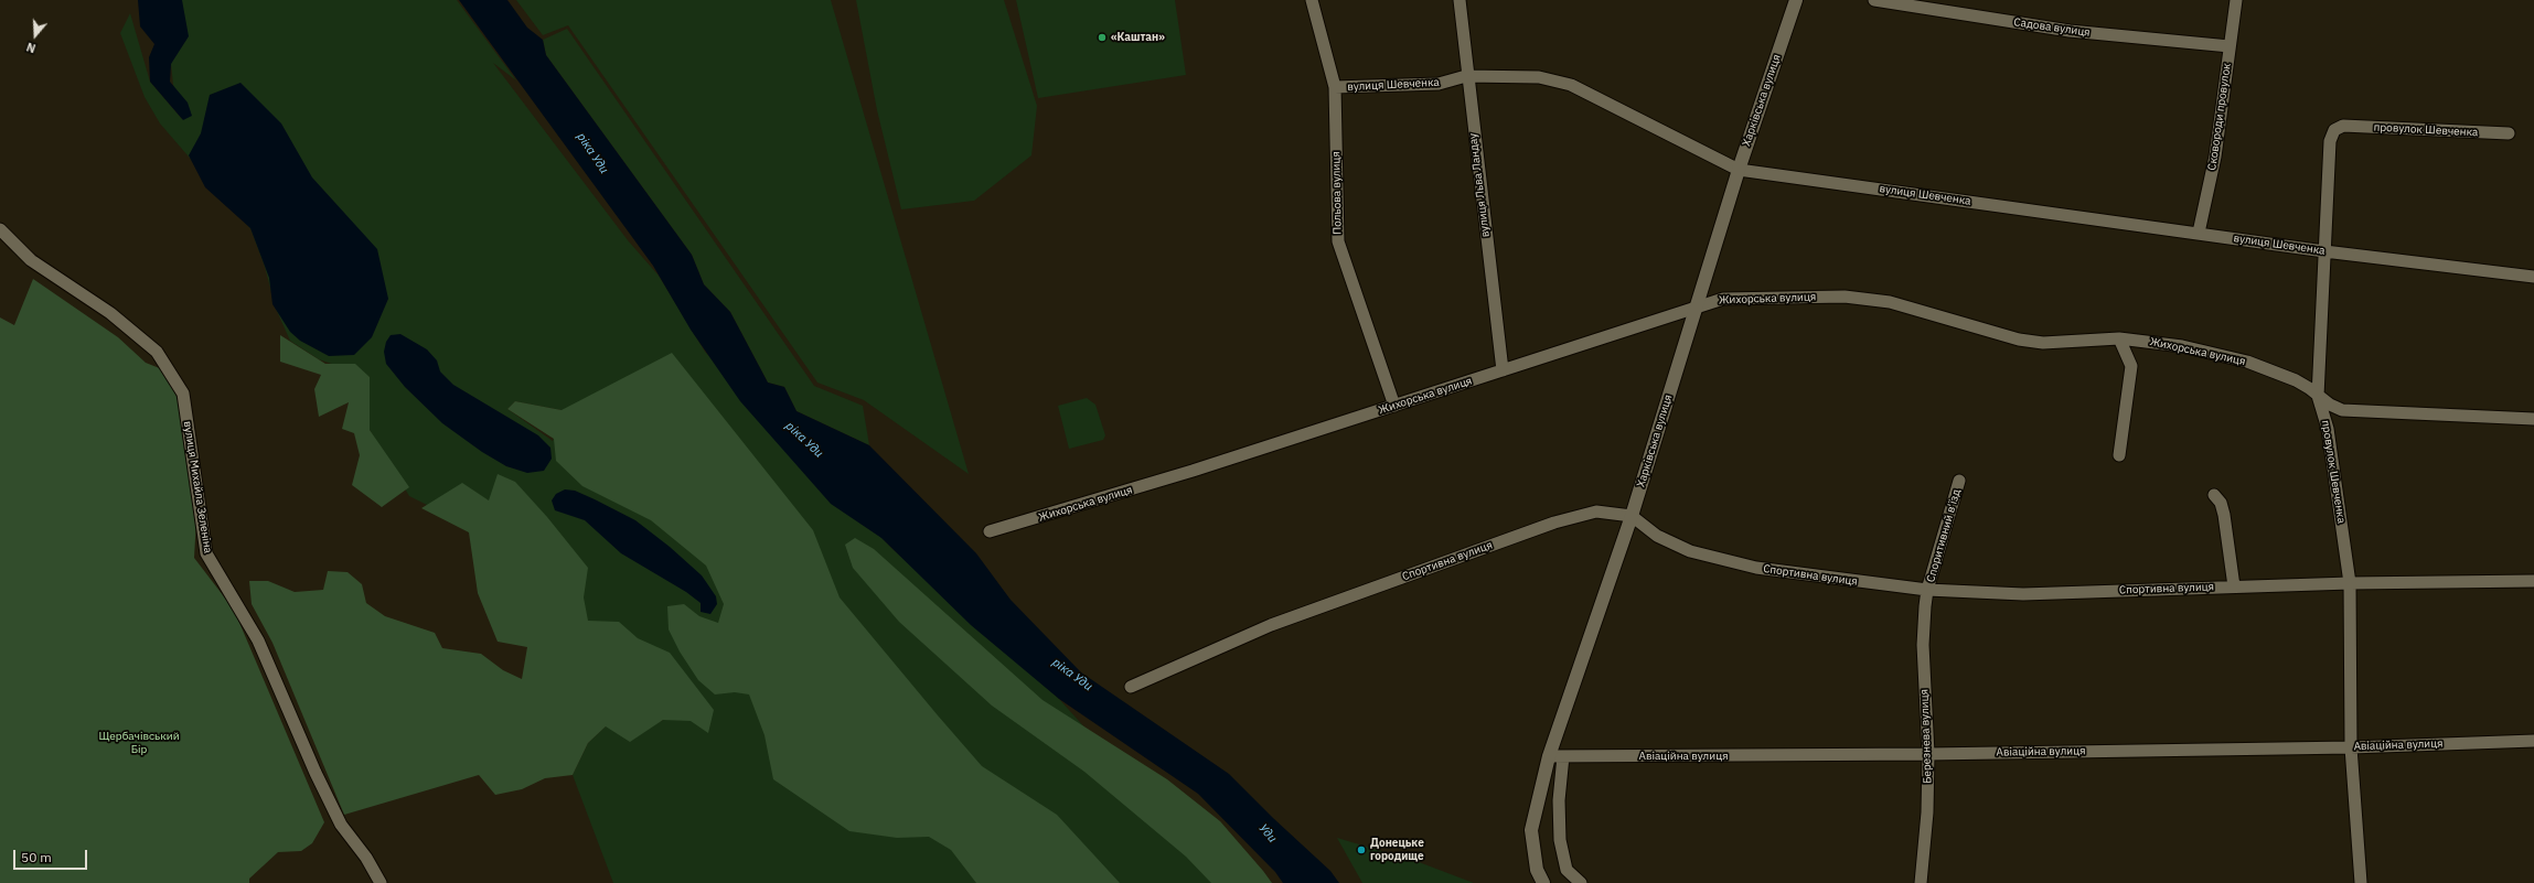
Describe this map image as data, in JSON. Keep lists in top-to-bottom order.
{
  "streets": {
    "main road": ["Харківська вулиця"],
    "street": [
      "Садова вулиця",
      "вулиця Шевченка",
      "Сковороди провулок",
      "провулок Шевченка",
      "вулиця Льва Ландау",
      "Польова вулиця",
      "Жихорська вулиця",
      "вулиця Михайла Зеленіна",
      "Споритивний в'їзд",
      "Спортивна вулиця",
      "Березнева вулиця",
      "Авіаційна вулиця"
    ]
  },
  "crossings": [
    ["Садова вулиця", "Сковороди провулок"],
    ["вулиця Шевченка", "Харківська вулиця"],
    ["вулиця Шевченка", "Сковороди провулок"],
    ["вулиця Шевченка", "провулок Шевченка"],
    ["вулиця Шевченка", "вулиця Льва Ландау"],
    ["вулиця Шевченка", "Польова вулиця"],
    ["Харківська вулиця", "Жихорська вулиця"],
    ["Харківська вулиця", "Спортивна вулиця"],
    ["Харківська вулиця", "Авіаційна вулиця"],
    ["провулок Шевченка", "Жихорська вулиця"],
    ["провулок Шевченка", "Спортивна вулиця"],
    ["провулок Шевченка", "Авіаційна вулиця"],
    ["вулиця Льва Ландау", "Жихорська вулиця"],
    ["Польова вулиця", "Жихорська вулиця"],
    ["Споритивний в'їзд", "Спортивна вулиця"],
    ["Споритивний в'їзд", "Березнева вулиця"],
    ["Спортивна вулиця", "Березнева вулиця"],
    ["Березнева вулиця", "Авіаційна вулиця"]
  ],
  "water": ["ріка Уди", "Уди"],
  "parks": ["Щербачівський Бір"],
  "places": ["«Каштан»", "Донецьке городище"],
  "scale_bar": "50 m",
  "north": "bottom"
}
